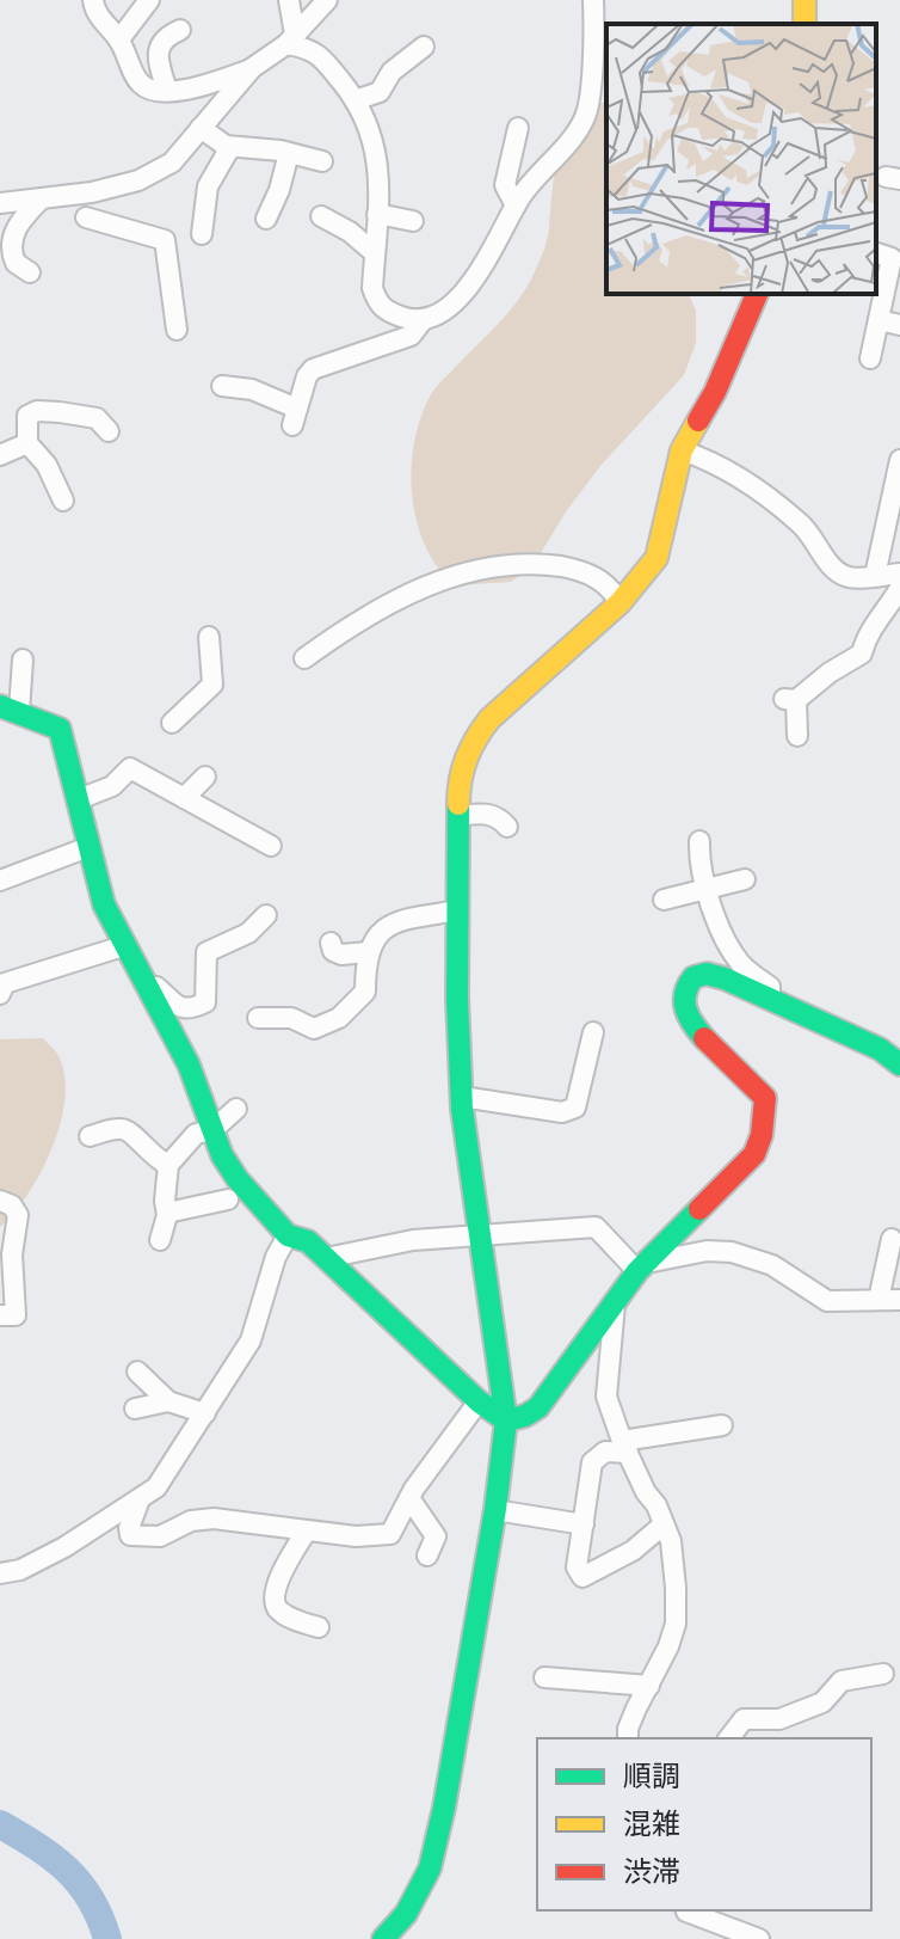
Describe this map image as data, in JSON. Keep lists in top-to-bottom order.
{
  "legend": ["順調", "混雑", "渋滞"]
}
